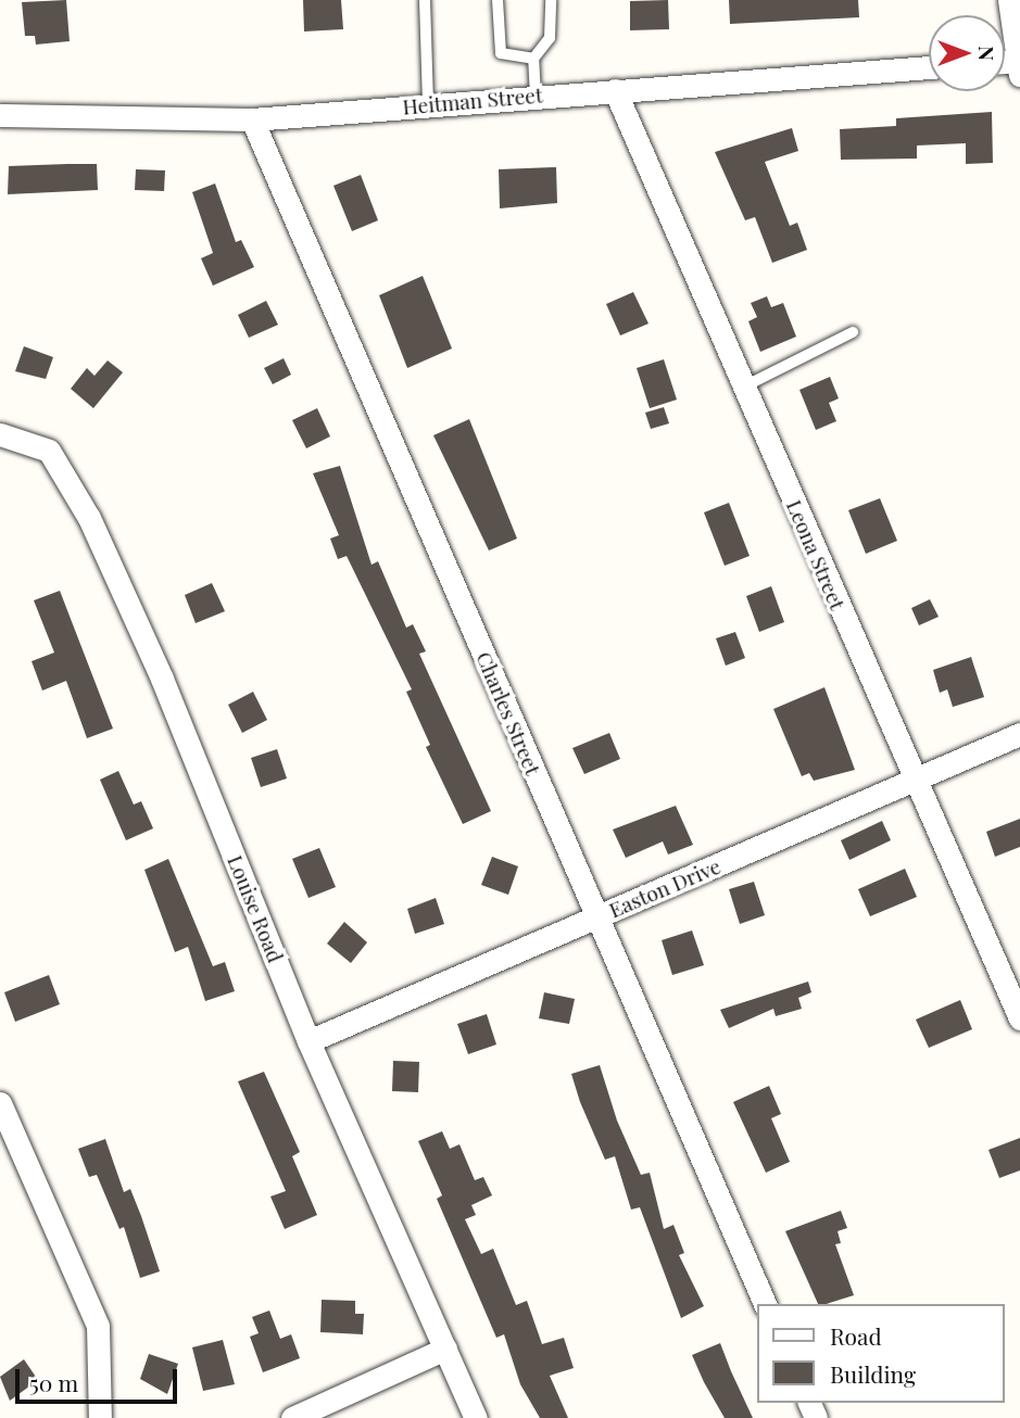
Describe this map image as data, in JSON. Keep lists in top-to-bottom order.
{
  "streets": {
    "street": [
      "Heitman Street",
      "Leona Street",
      "Charles Street",
      "Easton Drive",
      "Louise Road"
    ]
  },
  "crossings": [
    ["Heitman Street", "Leona Street"],
    ["Heitman Street", "Charles Street"],
    ["Leona Street", "Easton Drive"],
    ["Charles Street", "Easton Drive"],
    ["Easton Drive", "Louise Road"]
  ],
  "legend": ["Road", "Building"],
  "scale_bar": "50 m",
  "north": "right"
}
